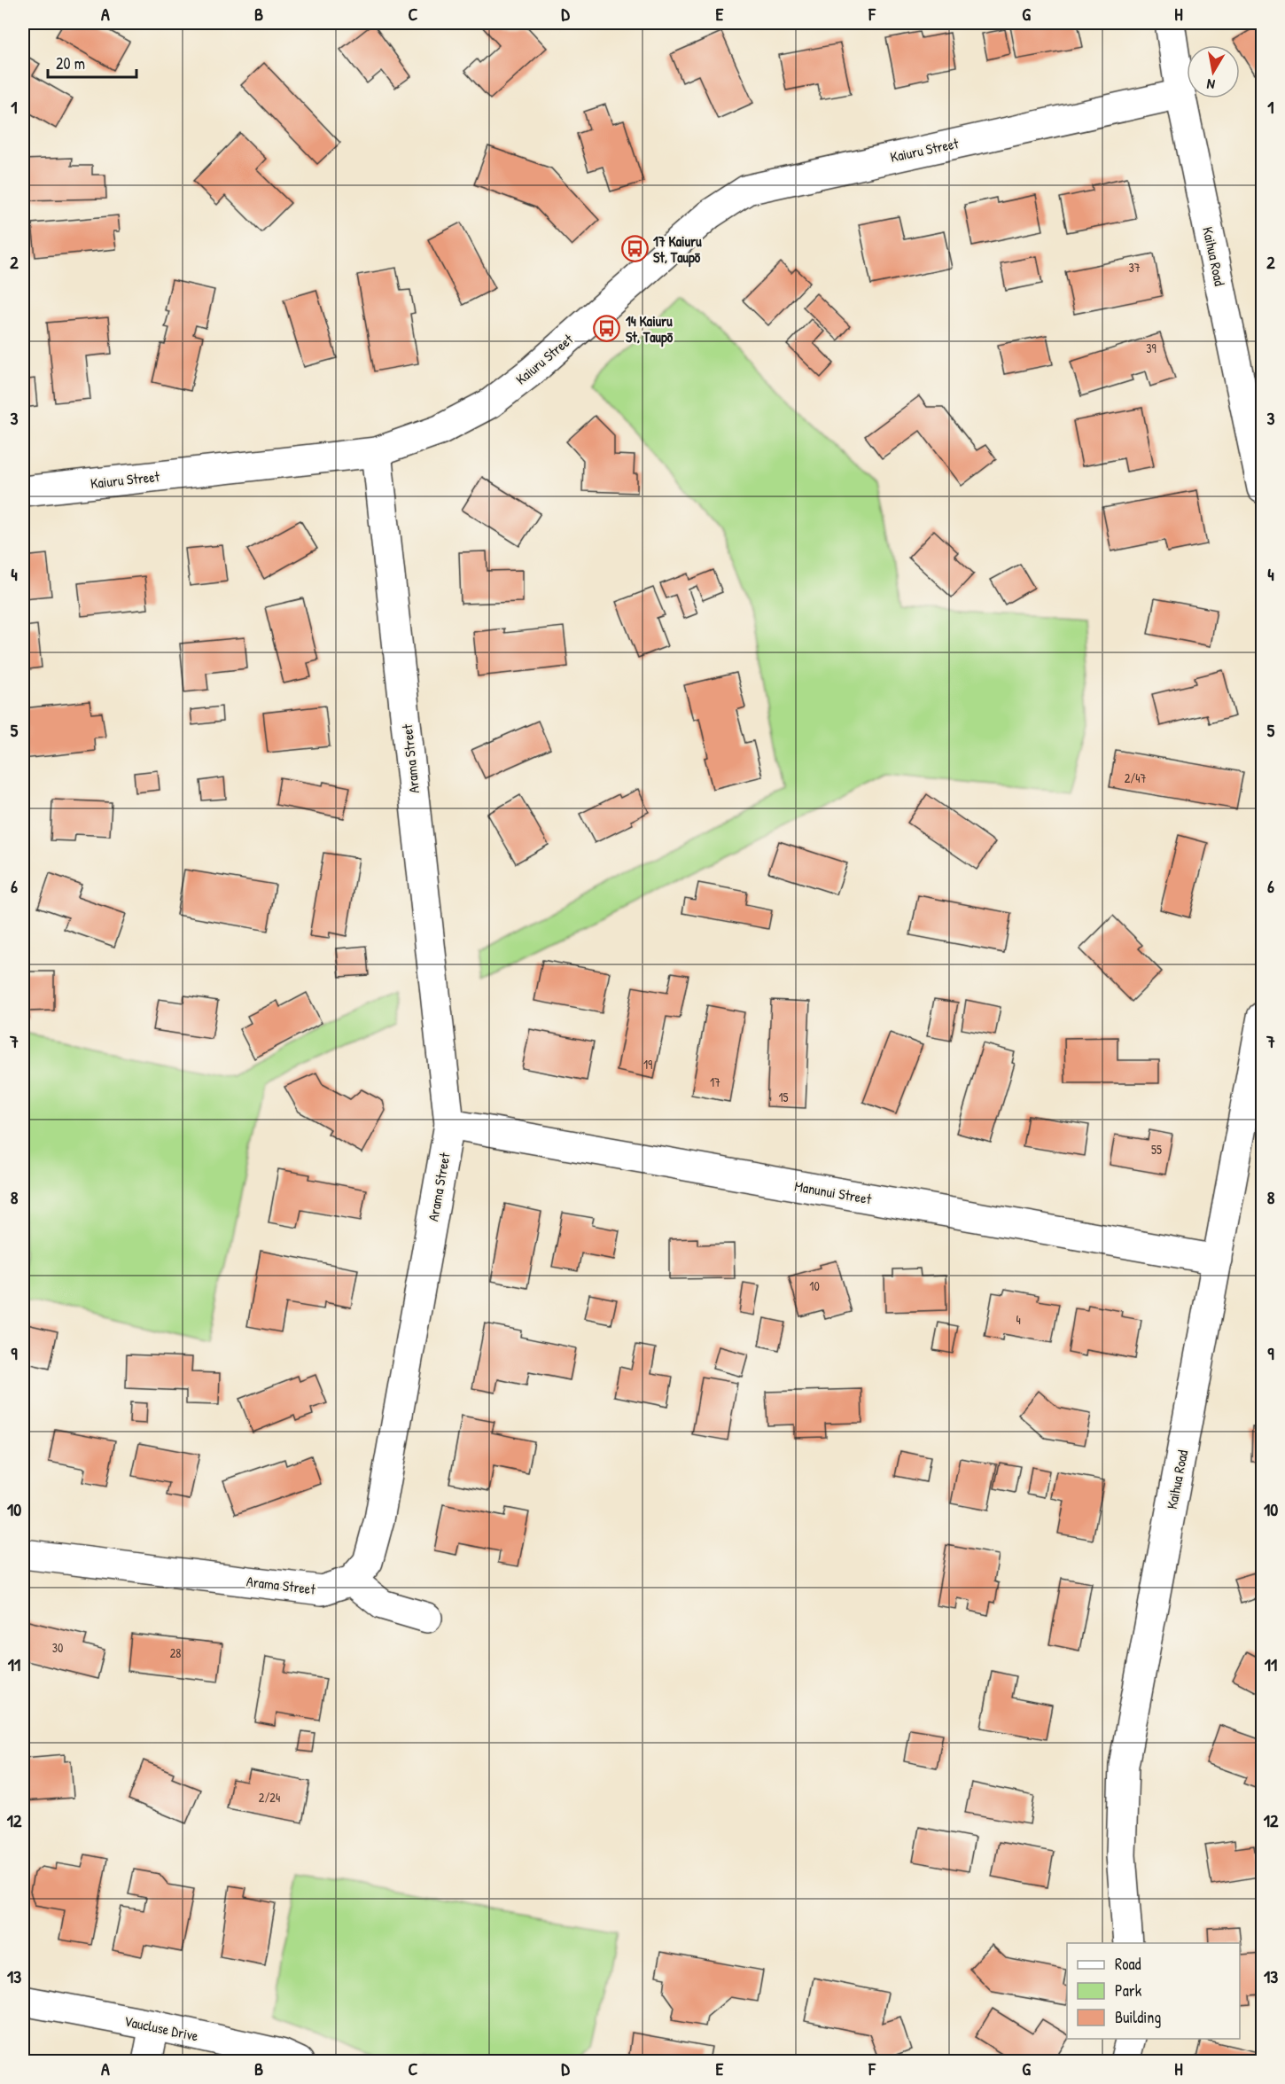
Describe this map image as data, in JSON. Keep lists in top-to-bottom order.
{
  "streets": {
    "street": [
      "Kaiuru Street",
      "Kaihua Road",
      "Arama Street",
      "Manunui Street",
      "Vaucluse Drive"
    ]
  },
  "crossings": [
    ["Kaiuru Street", "Kaihua Road"],
    ["Kaiuru Street", "Arama Street"],
    ["Kaihua Road", "Manunui Street"],
    ["Arama Street", "Manunui Street"]
  ],
  "places": {
    "bus stop": ["17 Kaiuru St, Taupō", "14 Kaiuru St, Taupō"]
  },
  "house_numbers": [
    "37",
    "39",
    "2/47",
    "19",
    "17",
    "15",
    "55",
    "10",
    "4",
    "30",
    "28",
    "2/24"
  ],
  "legend": ["Road", "Park", "Building"],
  "scale_bar": "20 m",
  "north": "bottom",
  "grid": {
    "columns": [
      "A",
      "B",
      "C",
      "D",
      "E",
      "F",
      "G",
      "H"
    ],
    "rows": [
      "1",
      "2",
      "3",
      "4",
      "5",
      "6",
      "7",
      "8",
      "9",
      "10",
      "11",
      "12",
      "13"
    ]
  }
}
